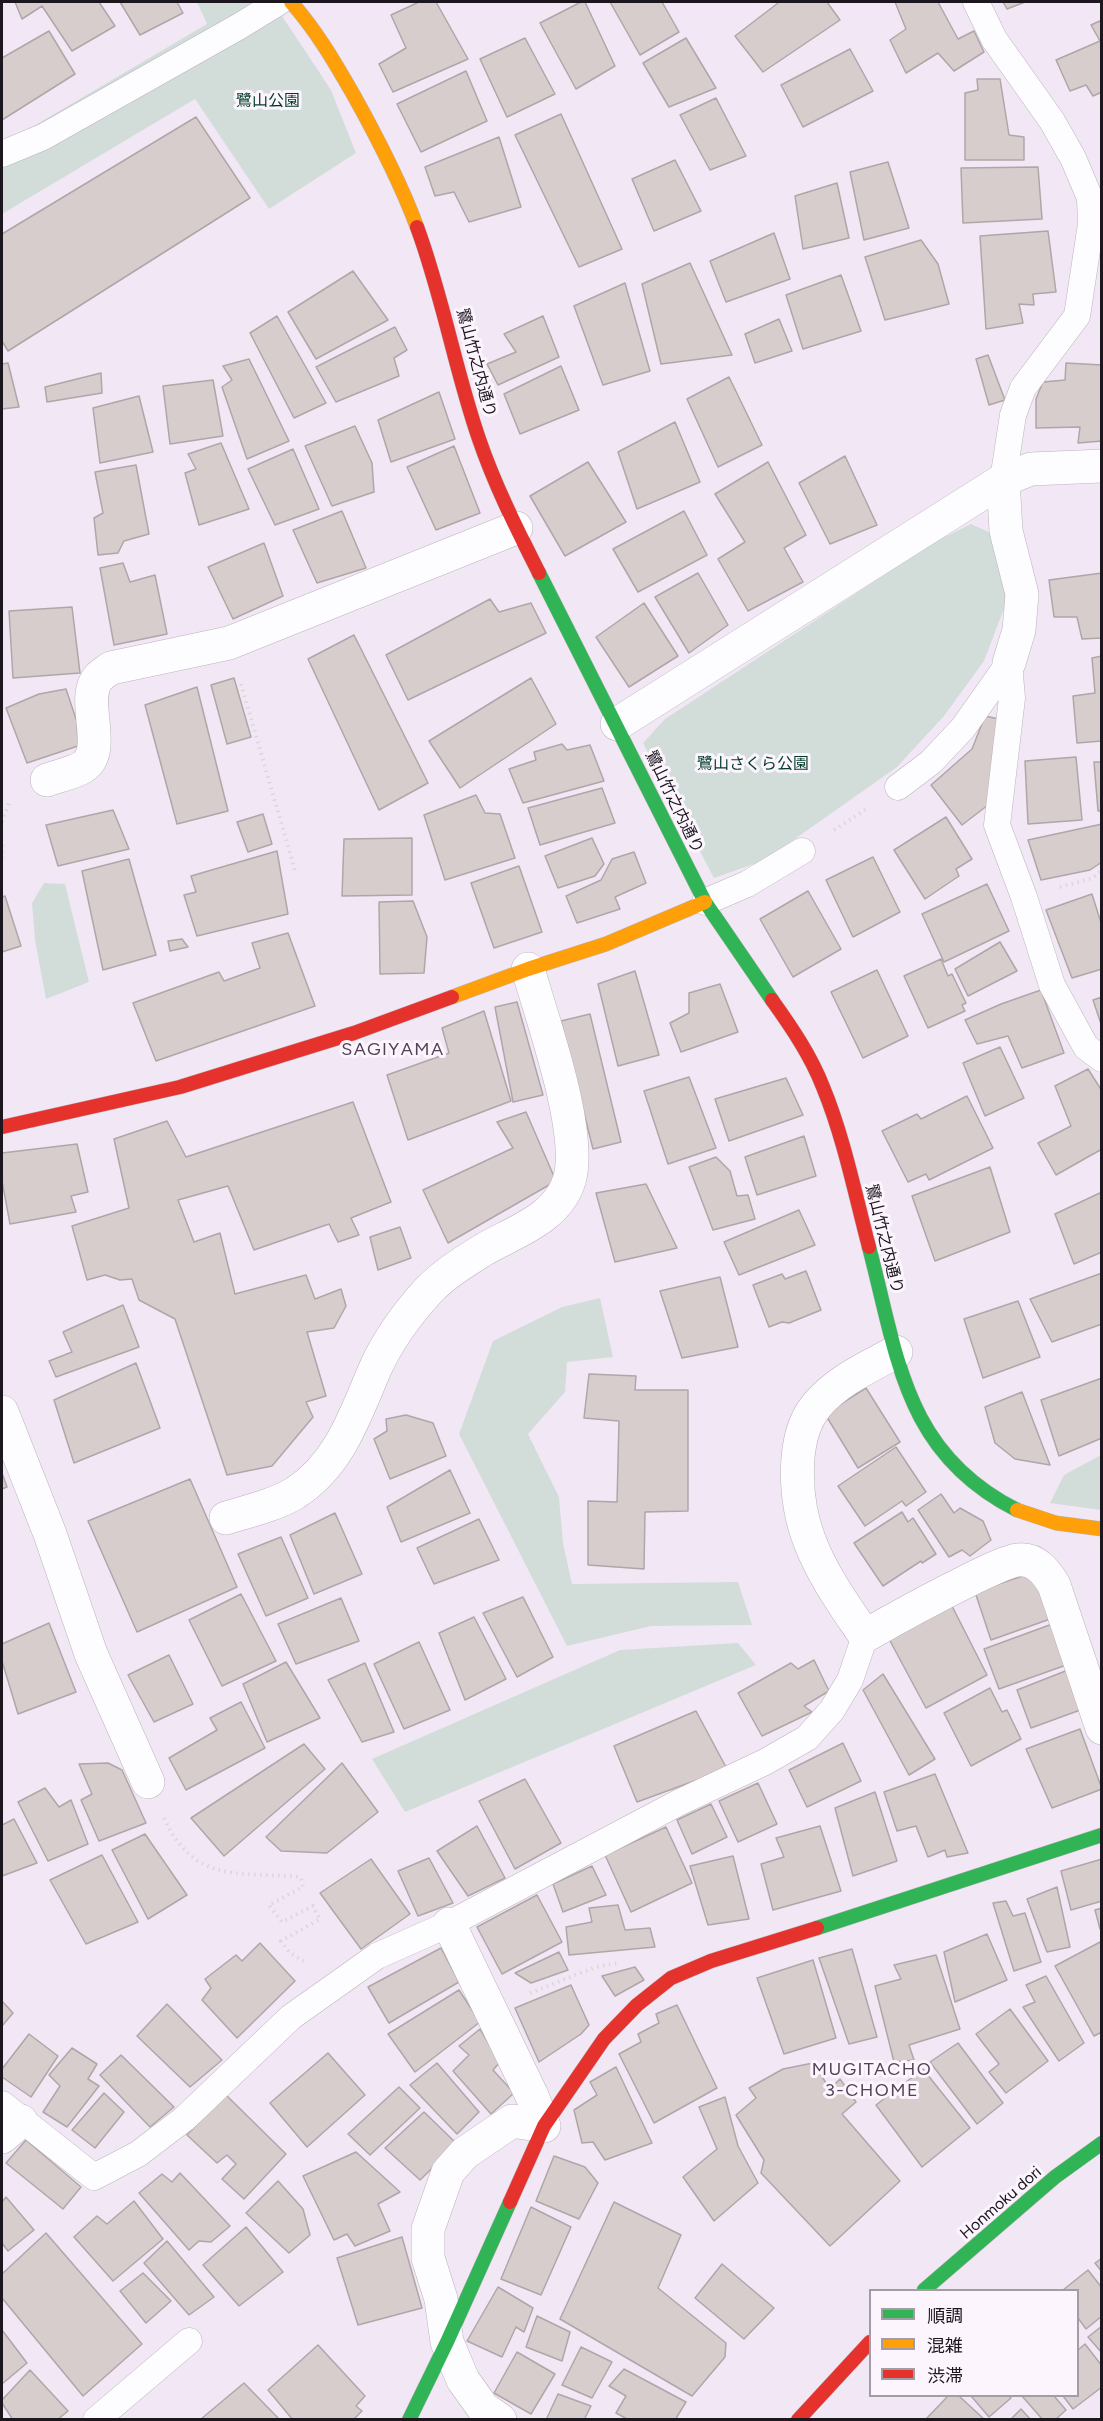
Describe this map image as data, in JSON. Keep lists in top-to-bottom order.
{
  "streets": {
    "street": ["鷺山竹之内通り", "Honmoku dori"]
  },
  "districts": ["SAGIYAMA", "MUGITACHO 3-CHOME"],
  "parks": ["鷺山公園", "鷺山さくら公園"],
  "legend": ["順調", "混雑", "渋滞"]
}
